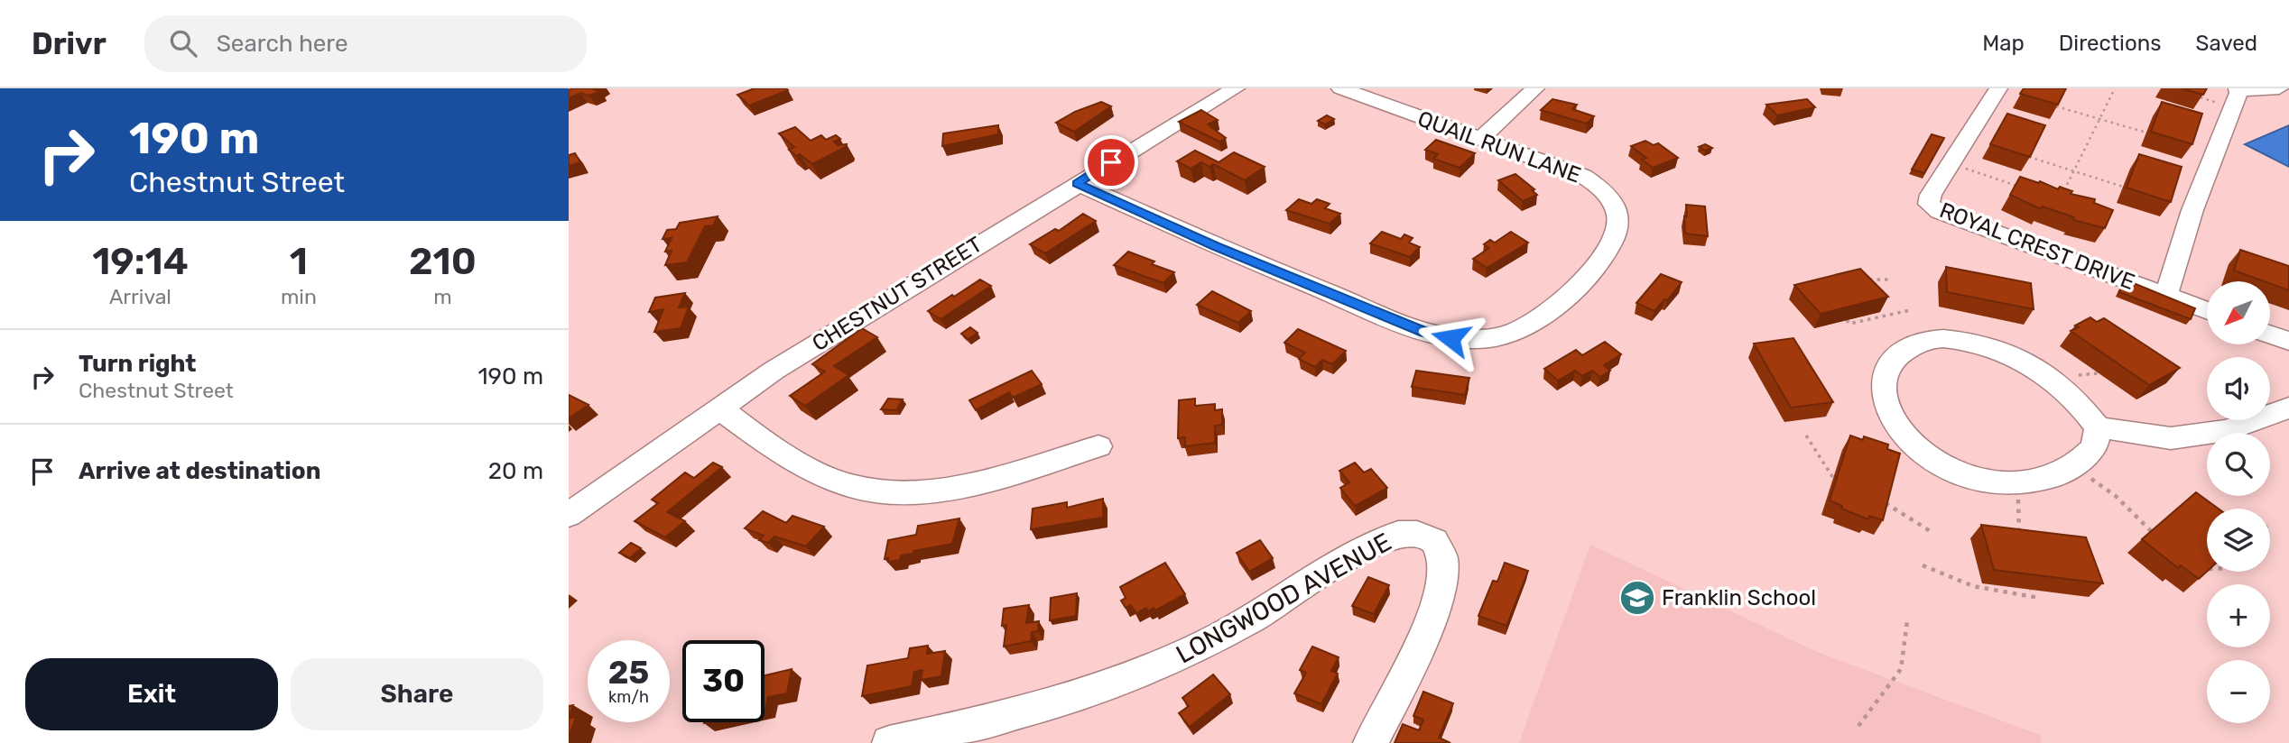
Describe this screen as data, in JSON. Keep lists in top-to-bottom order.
{
  "streets": {
    "street": [
      "QUAIL RUN LANE",
      "ROYAL CREST DRIVE",
      "CHESTNUT STREET",
      "LONGWOOD AVENUE"
    ]
  },
  "crossings": [
    ["QUAIL RUN LANE", "CHESTNUT STREET"]
  ],
  "places": {
    "school or university": ["Franklin School"]
  },
  "north": "bottom left",
  "page": {
    "header": "Drivr",
    "search": "Search here",
    "nav": ["Map", "Directions", "Saved"],
    "turn": ["190 m", "Chestnut Street"],
    "eta": [
      "19:14",
      "Arrival",
      "1",
      "min",
      "210",
      "m"
    ],
    "map_buttons": ["+", "−"],
    "list": [
      {
        "name": "Turn right",
        "note": "Chestnut Street",
        "value": "190 m"
      },
      {
        "name": "Arrive at destination",
        "value": "20 m"
      }
    ],
    "speed": "25 km/h",
    "limit": "30",
    "buttons": ["Exit", "Share"]
  }
}
